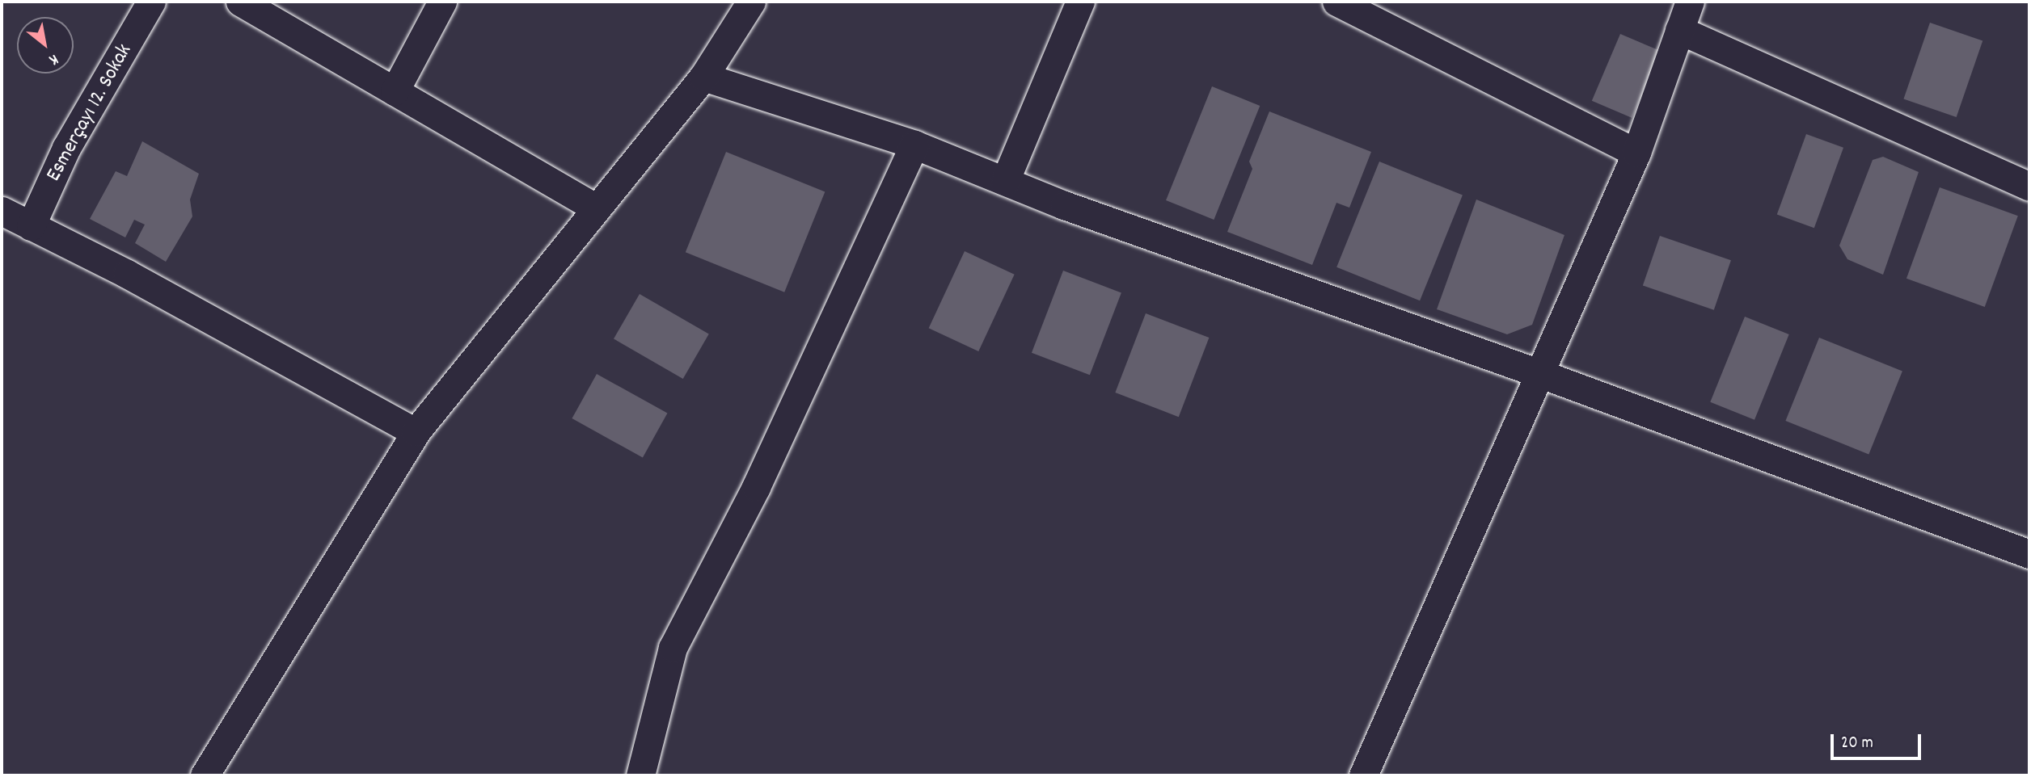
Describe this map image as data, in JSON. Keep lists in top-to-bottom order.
{
  "streets": {
    "street": ["Esmerçayı 12. Sokak"]
  },
  "scale_bar": "20 m",
  "north": "bottom right"
}
